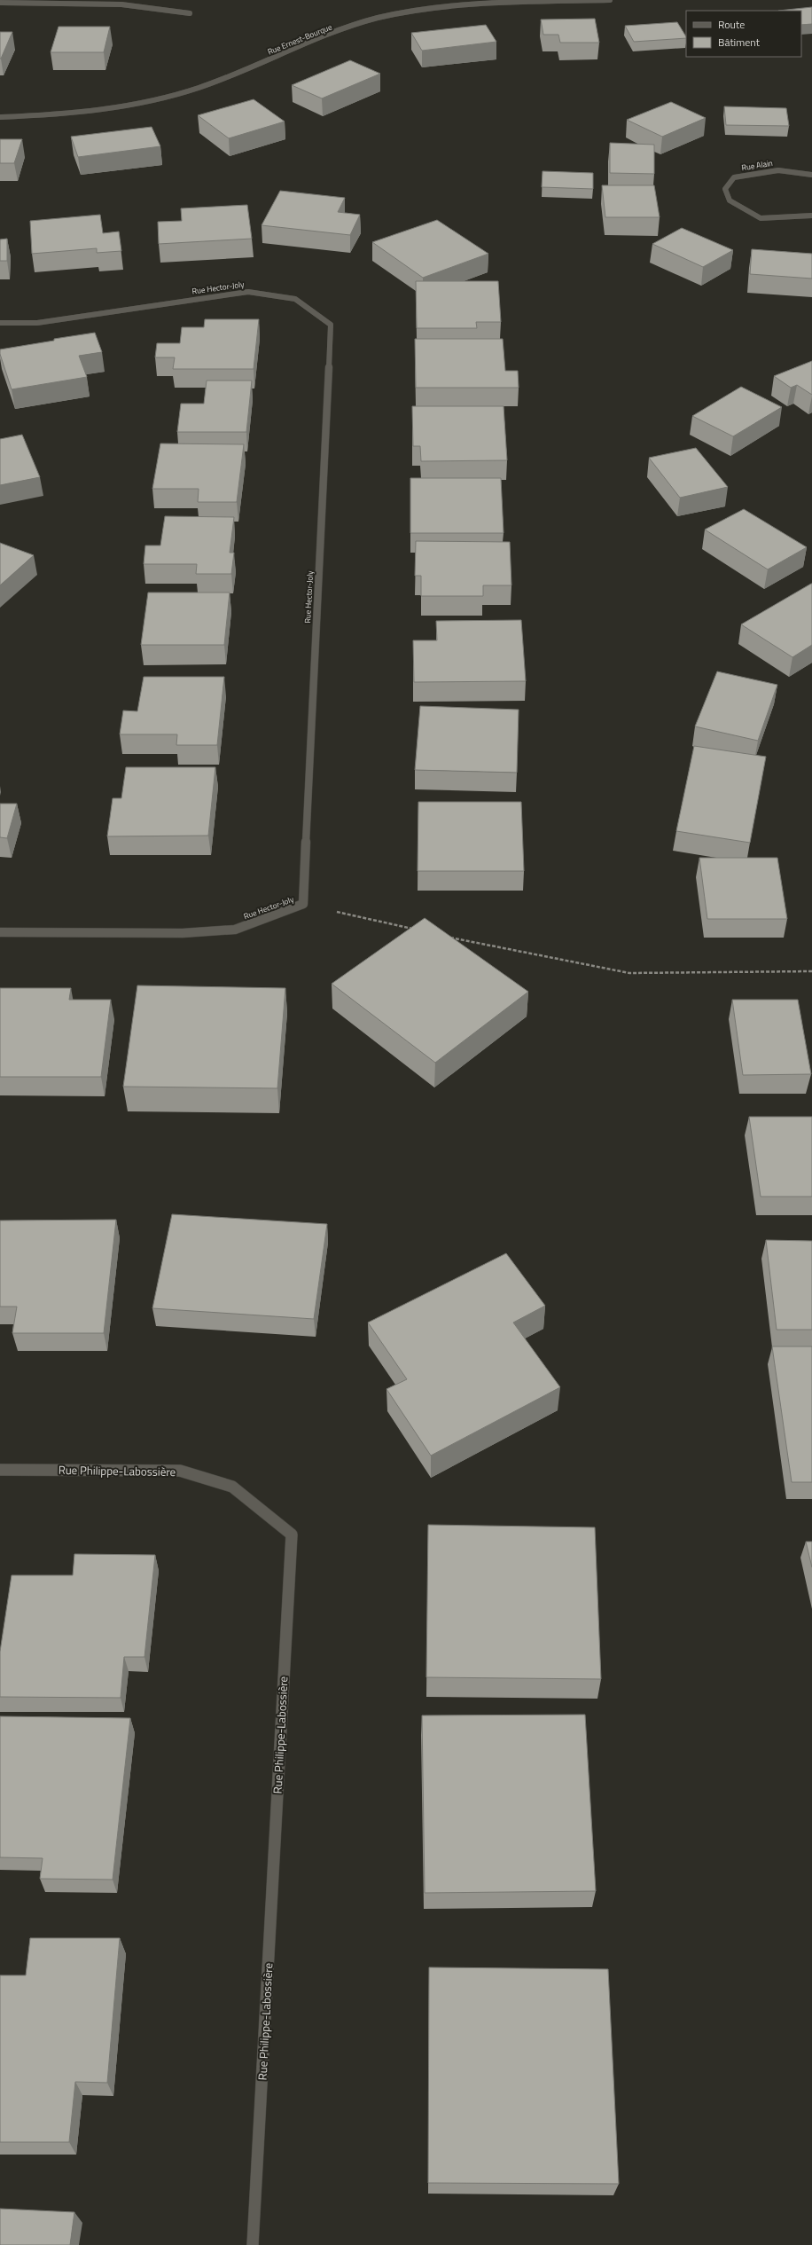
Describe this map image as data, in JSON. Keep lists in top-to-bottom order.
{
  "streets": {
    "street": [
      "Rue Ernest-Bourque",
      "Rue Alain",
      "Rue Hector-Joly",
      "Rue Philippe-Labossière"
    ]
  },
  "legend": ["Route", "Bâtiment"]
}
